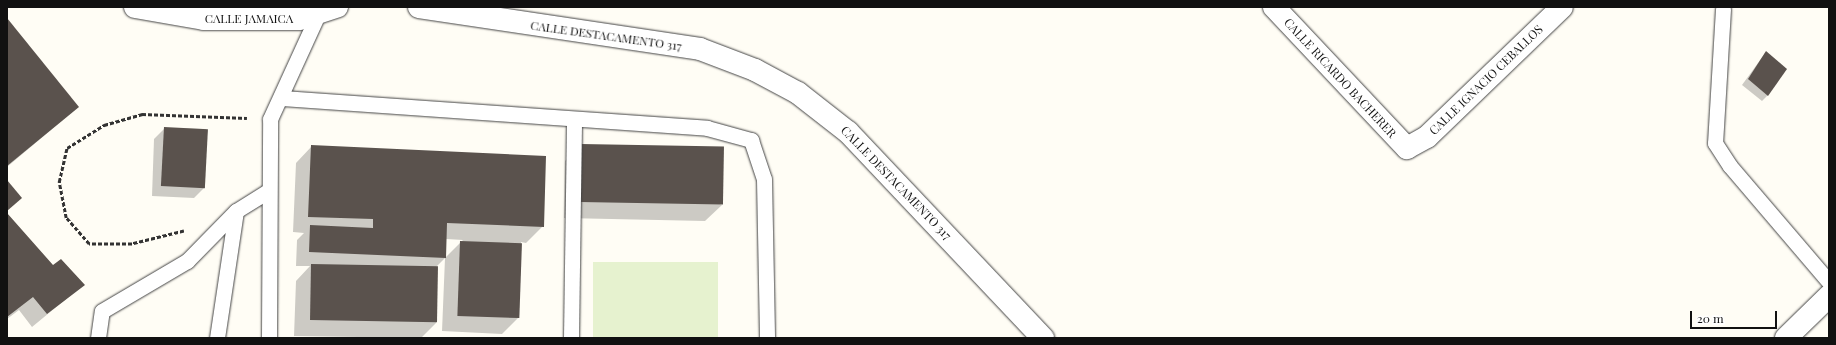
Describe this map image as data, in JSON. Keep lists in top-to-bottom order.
{
  "streets": {
    "street": [
      "CALLE JAMAICA",
      "CALLE DESTACAMENTO 317",
      "CALLE RICARDO BACHERER",
      "CALLE IGNACIO CEBALLOS"
    ]
  },
  "crossings": [
    ["CALLE RICARDO BACHERER", "CALLE IGNACIO CEBALLOS"]
  ],
  "scale_bar": "20 m"
}
